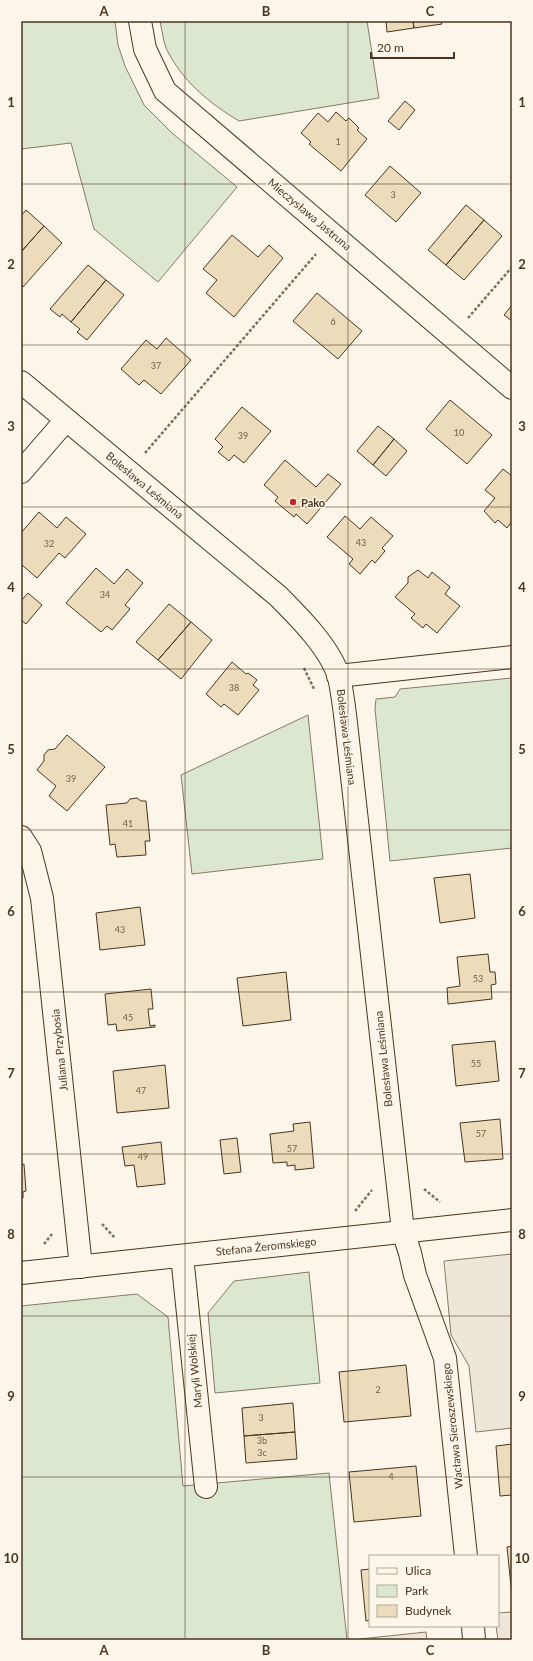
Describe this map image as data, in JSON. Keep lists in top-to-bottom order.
{
  "streets": {
    "street": [
      "Mieczysława Jastruna",
      "Bolesława Leśmiana",
      "Juliana Przybosia",
      "Stefana Żeromskiego",
      "Maryli Wolskiej",
      "Wacława Sieroszewskiego"
    ]
  },
  "crossings": [
    ["Bolesława Leśmiana", "Stefana Żeromskiego"],
    ["Bolesława Leśmiana", "Wacława Sieroszewskiego"],
    ["Juliana Przybosia", "Stefana Żeromskiego"],
    ["Stefana Żeromskiego", "Maryli Wolskiej"],
    ["Stefana Żeromskiego", "Wacława Sieroszewskiego"]
  ],
  "places": ["Pako"],
  "house_numbers": [
    "1",
    "3",
    "6",
    "37",
    "10",
    "39",
    "43",
    "32",
    "34",
    "38",
    "39",
    "41",
    "43",
    "53",
    "45",
    "55",
    "47",
    "57",
    "57",
    "49",
    "2",
    "3",
    "3b",
    "3c",
    "4"
  ],
  "legend": ["Ulica", "Park", "Budynek"],
  "scale_bar": "20 m",
  "grid": {
    "columns": ["A", "B", "C"],
    "rows": [
      "1",
      "2",
      "3",
      "4",
      "5",
      "6",
      "7",
      "8",
      "9",
      "10"
    ]
  }
}
